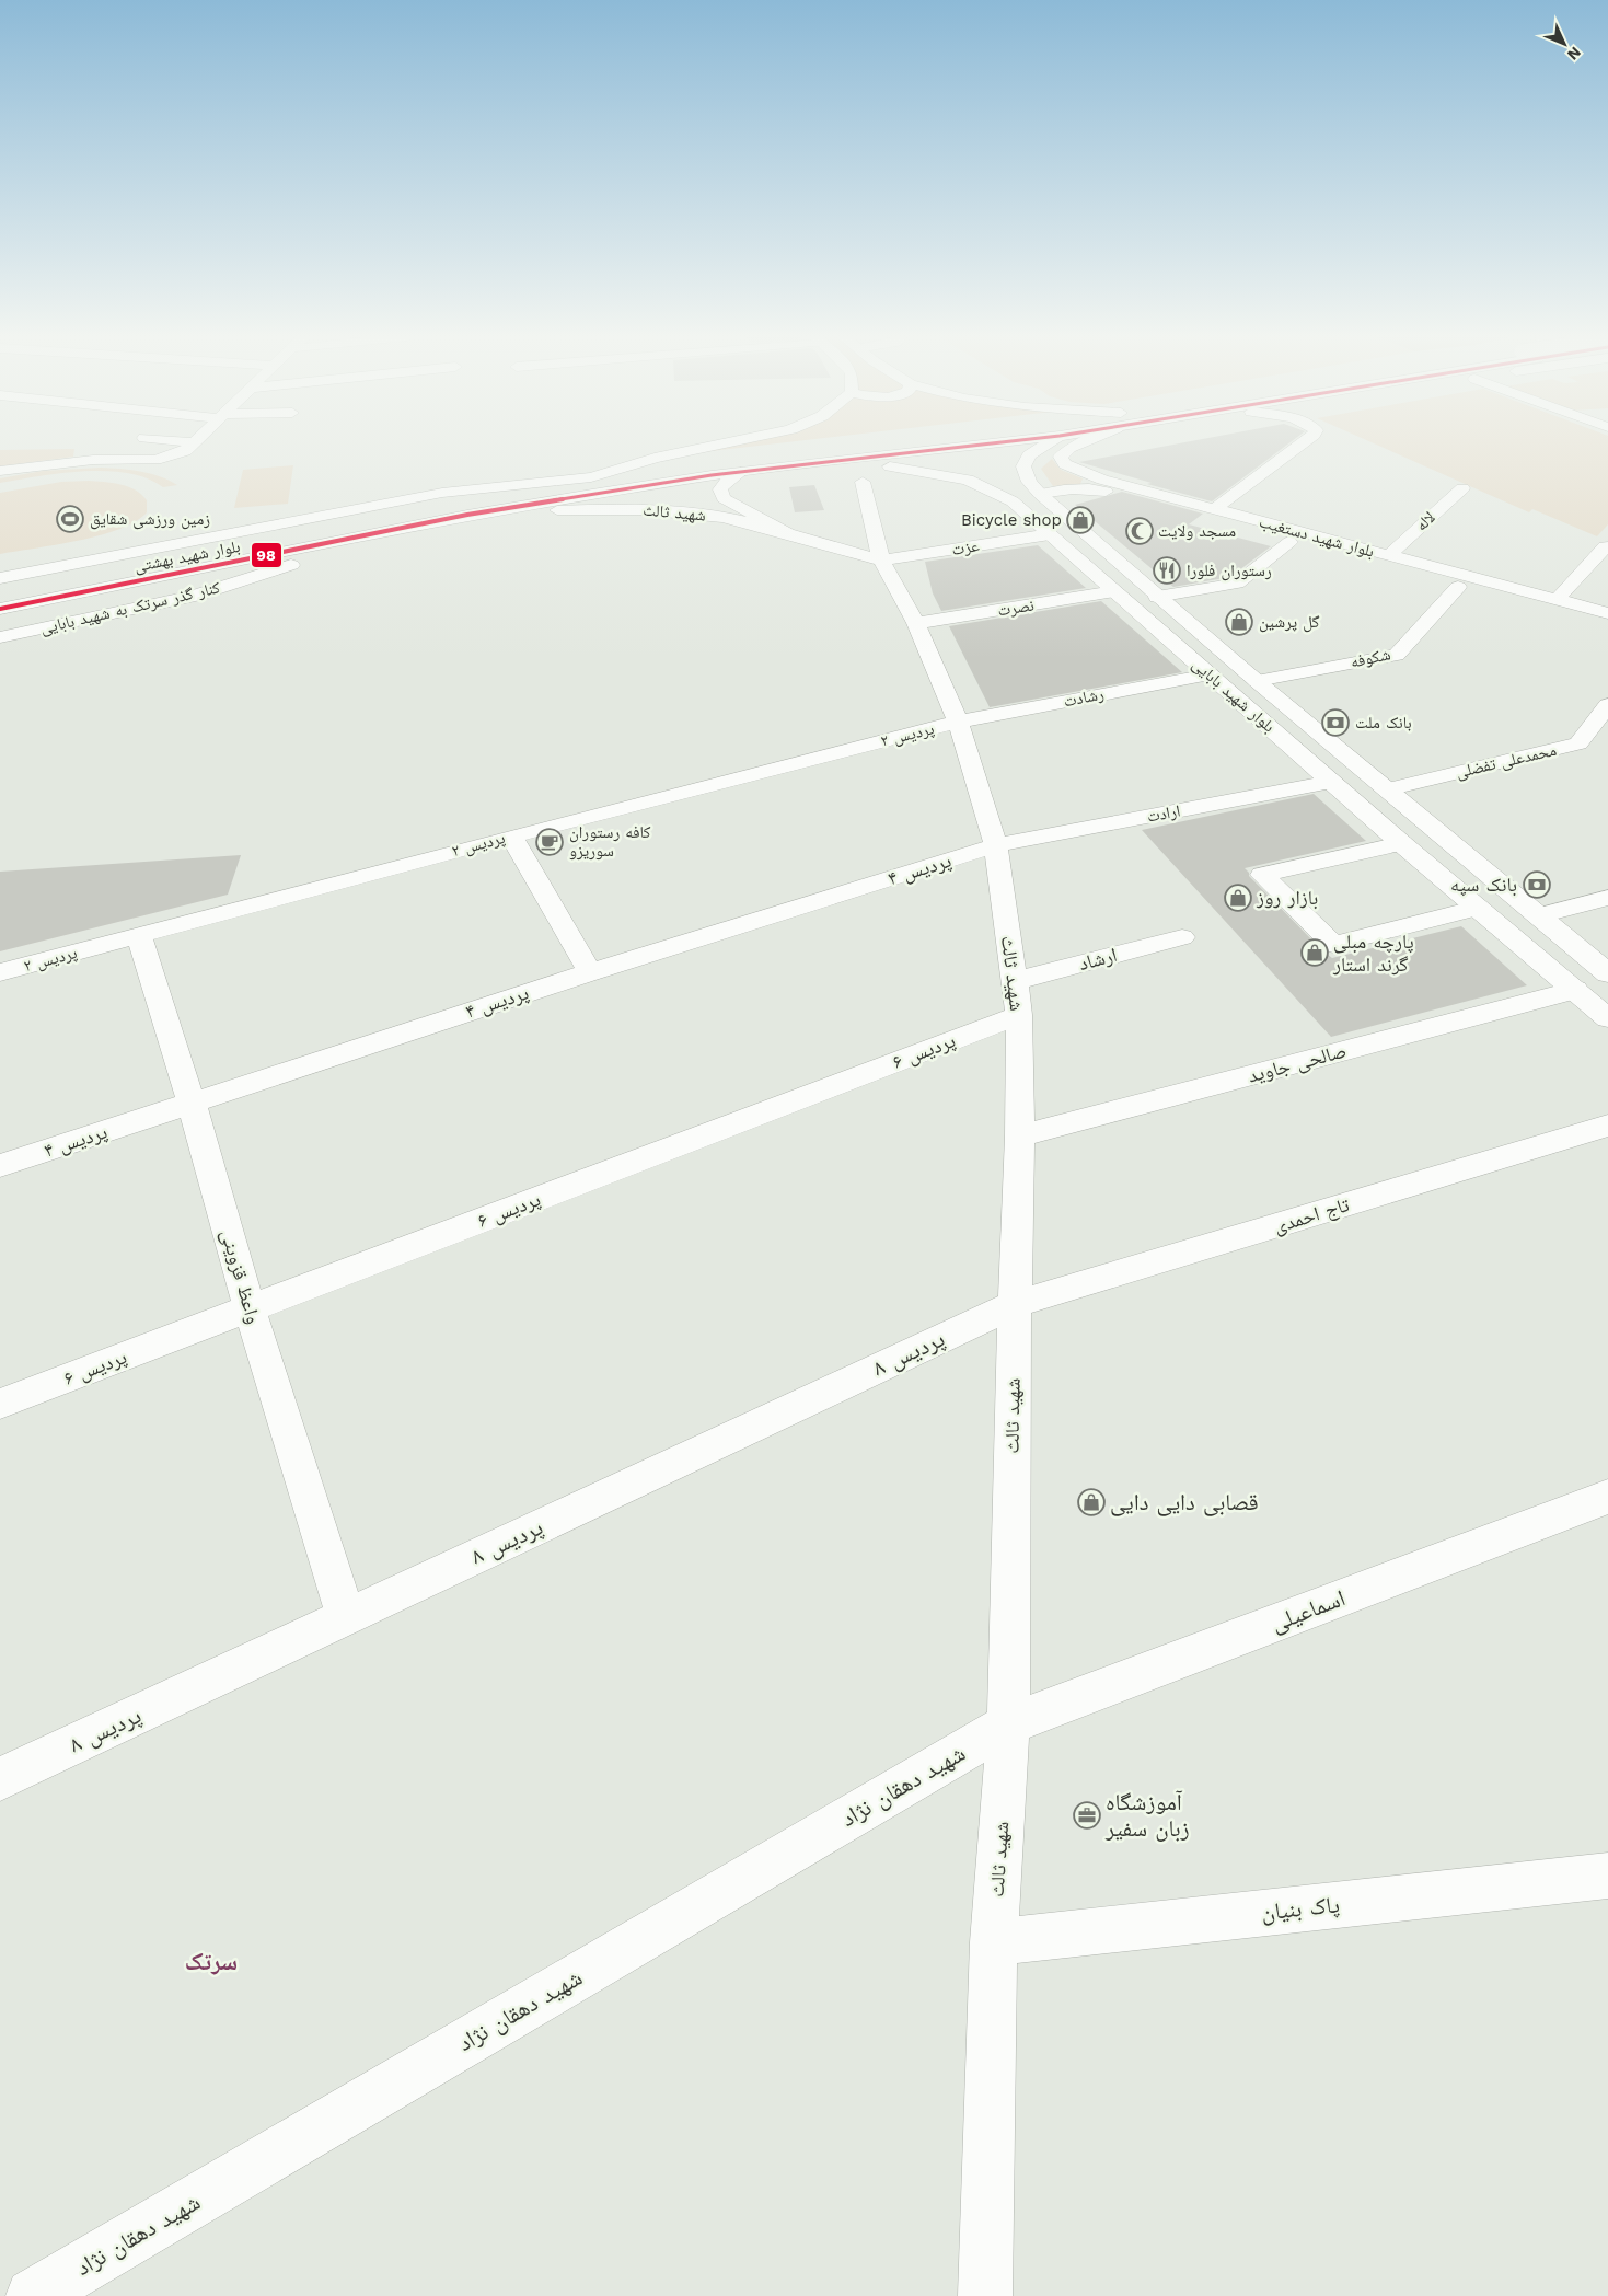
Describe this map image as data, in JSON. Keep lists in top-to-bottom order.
{
  "streets": {
    "street": [
      "شهید ثالث",
      "لاله",
      "بلوار شهید دستغیب",
      "عزت",
      "بلوار شهید بهشتی",
      "کنار گذر سرتک به شهید بابایی",
      "نصرت",
      "شکوفه",
      "بلوار شهید بابایی",
      "رشادت",
      "پردیس ۲",
      "محمدعلی تفضلی",
      "ارادت",
      "پردیس ۴",
      "ارشاد",
      "پردیس ۶",
      "صالحی جاوید",
      "تاج احمدی",
      "واعظ قزوینی",
      "پردیس ۸",
      "اسماعیلی",
      "شهید دهقان نژاد",
      "پاک بنیان"
    ]
  },
  "crossings": [
    ["شهید ثالث", "عزت"],
    ["شهید ثالث", "بلوار شهید بهشتی"],
    ["شهید ثالث", "نصرت"],
    ["شهید ثالث", "رشادت"],
    ["شهید ثالث", "پردیس ۲"],
    ["شهید ثالث", "ارادت"],
    ["شهید ثالث", "پردیس ۴"],
    ["شهید ثالث", "ارشاد"],
    ["شهید ثالث", "پردیس ۶"],
    ["شهید ثالث", "صالحی جاوید"],
    ["شهید ثالث", "تاج احمدی"],
    ["شهید ثالث", "پردیس ۸"],
    ["شهید ثالث", "اسماعیلی"],
    ["شهید ثالث", "شهید دهقان نژاد"],
    ["شهید ثالث", "پاک بنیان"],
    ["لاله", "بلوار شهید دستغیب"],
    ["بلوار شهید دستغیب", "شکوفه"],
    ["بلوار شهید دستغیب", "بلوار شهید بابایی"],
    ["عزت", "بلوار شهید بابایی"],
    ["بلوار شهید بهشتی", "بلوار شهید بابایی"],
    ["نصرت", "بلوار شهید بابایی"],
    ["شکوفه", "بلوار شهید بابایی"],
    ["بلوار شهید بابایی", "رشادت"],
    ["بلوار شهید بابایی", "محمدعلی تفضلی"],
    ["بلوار شهید بابایی", "ارادت"],
    ["بلوار شهید بابایی", "صالحی جاوید"],
    ["رشادت", "پردیس ۲"],
    ["پردیس ۲", "واعظ قزوینی"],
    ["ارادت", "پردیس ۴"],
    ["پردیس ۴", "واعظ قزوینی"],
    ["پردیس ۶", "واعظ قزوینی"],
    ["تاج احمدی", "پردیس ۸"],
    ["واعظ قزوینی", "پردیس ۸"],
    ["اسماعیلی", "شهید دهقان نژاد"]
  ],
  "districts": ["سرتک"],
  "places": {
    "sports": ["زمین ورزشی شقایق"],
    "shop": [
      "Bicycle shop",
      "گل پرشین",
      "بازار روز",
      "پارچه مبلی گرند استار",
      "قصابی دایی دایی"
    ],
    "mosque": ["مسجد ولایت"],
    "restaurant": ["رستوران فلورا"],
    "bank": ["بانک ملت", "بانک سپه"],
    "cafe": ["کافه رستوران سوریزو"],
    "office": ["آموزشگاه زبان سفیر"]
  },
  "lines": ["transit line 98"],
  "north": "bottom right"
}
